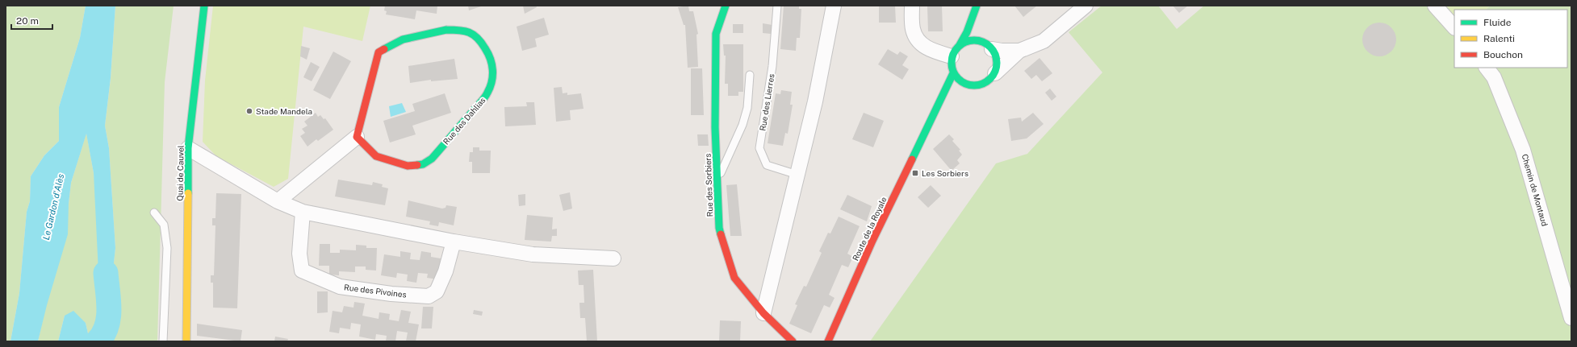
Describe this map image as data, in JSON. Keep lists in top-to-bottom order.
{
  "streets": {
    "street": [
      "Rue des Dahlias",
      "Quai de Cauvel",
      "Rue des Sorbiers",
      "Chemin de Montaud",
      "Route de la Royale",
      "Rue des Pivoines"
    ],
    "lane": ["Rue des Lierres"]
  },
  "water": ["Le Gardon d'Alès"],
  "places": {
    "other": ["Stade Mandela"],
    "transit": ["Les Sorbiers"]
  },
  "legend": ["Fluide", "Ralenti", "Bouchon"],
  "scale_bar": "20 m"
}
